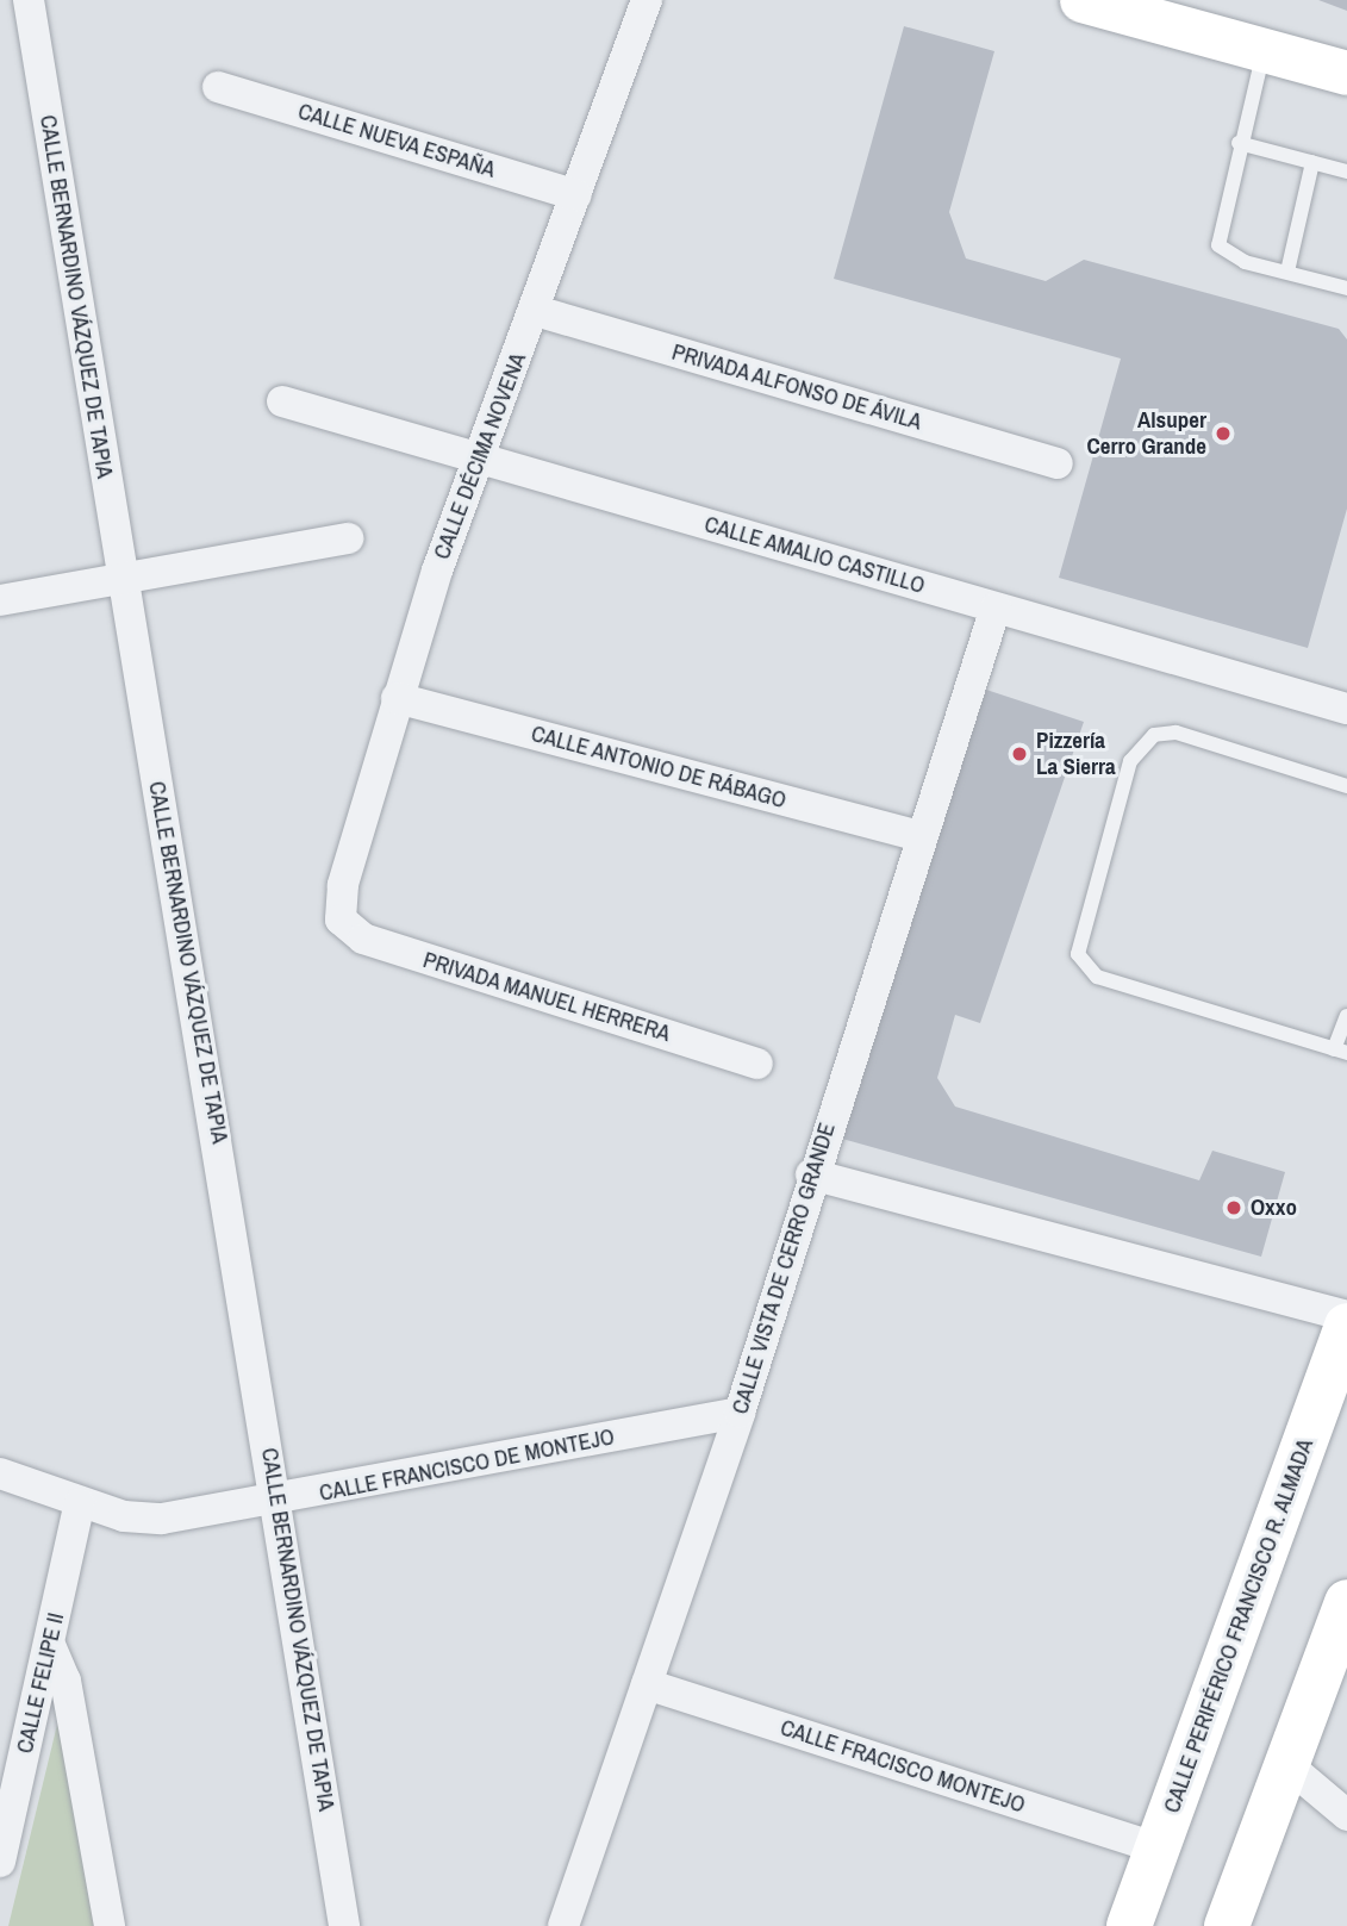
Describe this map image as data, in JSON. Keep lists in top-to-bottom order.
{
  "streets": {
    "highway": ["CALLE PERIFÉRICO FRANCISCO R. ALMADA"],
    "street": [
      "CALLE NUEVA ESPAÑA",
      "CALLE BERNARDINO VÁZQUEZ DE TAPIA",
      "PRIVADA ALFONSO DE ÁVILA",
      "CALLE DÉCIMA NOVENA",
      "CALLE AMALIO CASTILLO",
      "CALLE ANTONIO DE RÁBAGO",
      "PRIVADA MANUEL HERRERA",
      "CALLE VISTA DE CERRO GRANDE",
      "CALLE FRANCISCO DE MONTEJO",
      "CALLE FELIPE II",
      "CALLE FRACISCO MONTEJO"
    ]
  },
  "crossings": [
    ["CALLE NUEVA ESPAÑA", "CALLE DÉCIMA NOVENA"],
    ["CALLE BERNARDINO VÁZQUEZ DE TAPIA", "CALLE FRANCISCO DE MONTEJO"],
    ["PRIVADA ALFONSO DE ÁVILA", "CALLE DÉCIMA NOVENA"],
    ["CALLE DÉCIMA NOVENA", "CALLE AMALIO CASTILLO"],
    ["CALLE DÉCIMA NOVENA", "CALLE ANTONIO DE RÁBAGO"],
    ["CALLE DÉCIMA NOVENA", "PRIVADA MANUEL HERRERA"],
    ["CALLE AMALIO CASTILLO", "CALLE VISTA DE CERRO GRANDE"],
    ["CALLE ANTONIO DE RÁBAGO", "CALLE VISTA DE CERRO GRANDE"],
    ["CALLE VISTA DE CERRO GRANDE", "CALLE FRANCISCO DE MONTEJO"],
    ["CALLE VISTA DE CERRO GRANDE", "CALLE FRACISCO MONTEJO"],
    ["CALLE FRANCISCO DE MONTEJO", "CALLE FELIPE II"],
    ["CALLE PERIFÉRICO FRANCISCO R. ALMADA", "CALLE FRACISCO MONTEJO"]
  ],
  "places": ["Alsuper Cerro Grande", "Pizzería La Sierra", "Oxxo"]
}
